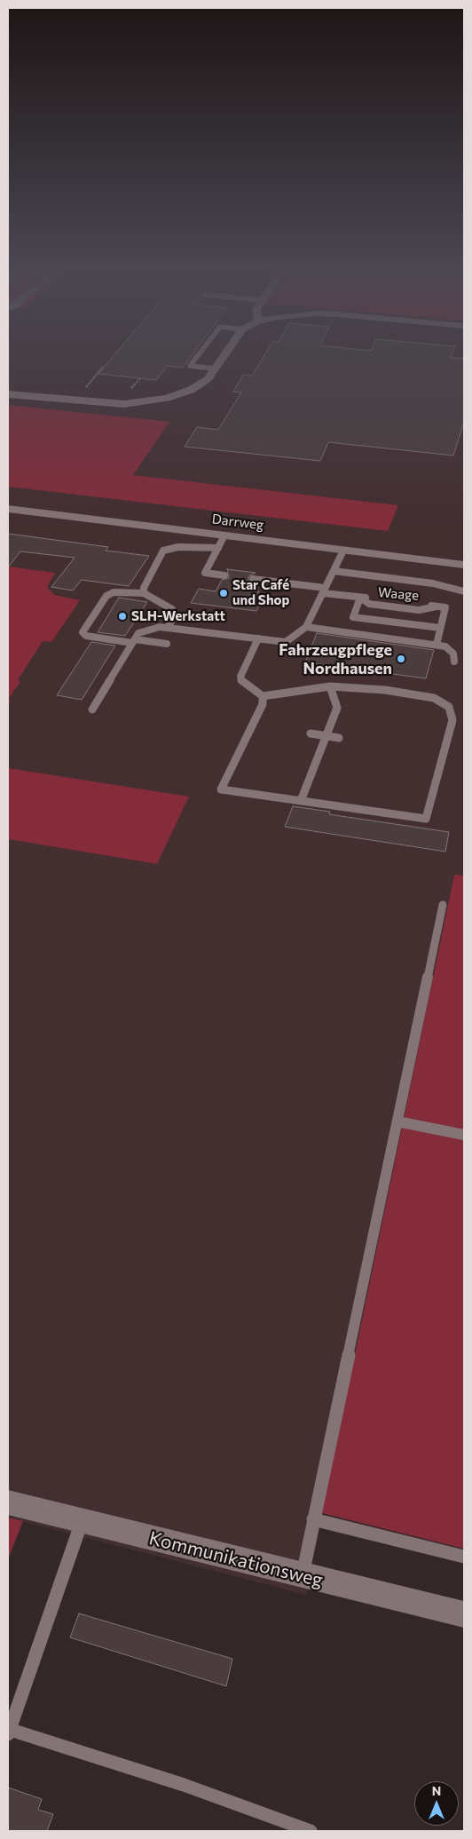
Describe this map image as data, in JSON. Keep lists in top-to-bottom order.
{
  "streets": {
    "street": ["Darrweg", "Kommunikationsweg"],
    "lane": ["Waage"]
  },
  "places": ["Star Café und Shop", "SLH-Werkstatt", "Fahrzeugpflege Nordhausen"],
  "north": "top"
}
